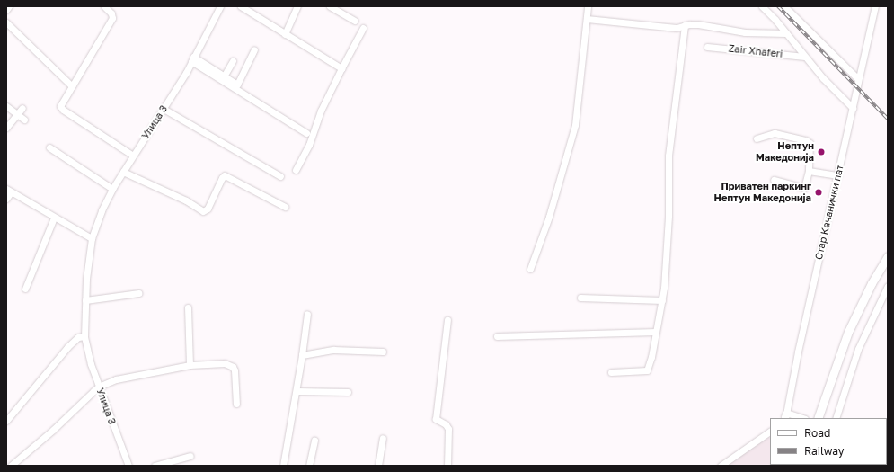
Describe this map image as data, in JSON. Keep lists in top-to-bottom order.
{
  "streets": {
    "street": ["Zair Xhaferi", "Улица 3", "Стар Качанички пат"]
  },
  "places": ["Нептун Македонија", "Приватен паркинг Нептун Македонија"],
  "legend": ["Road", "Railway"]
}
